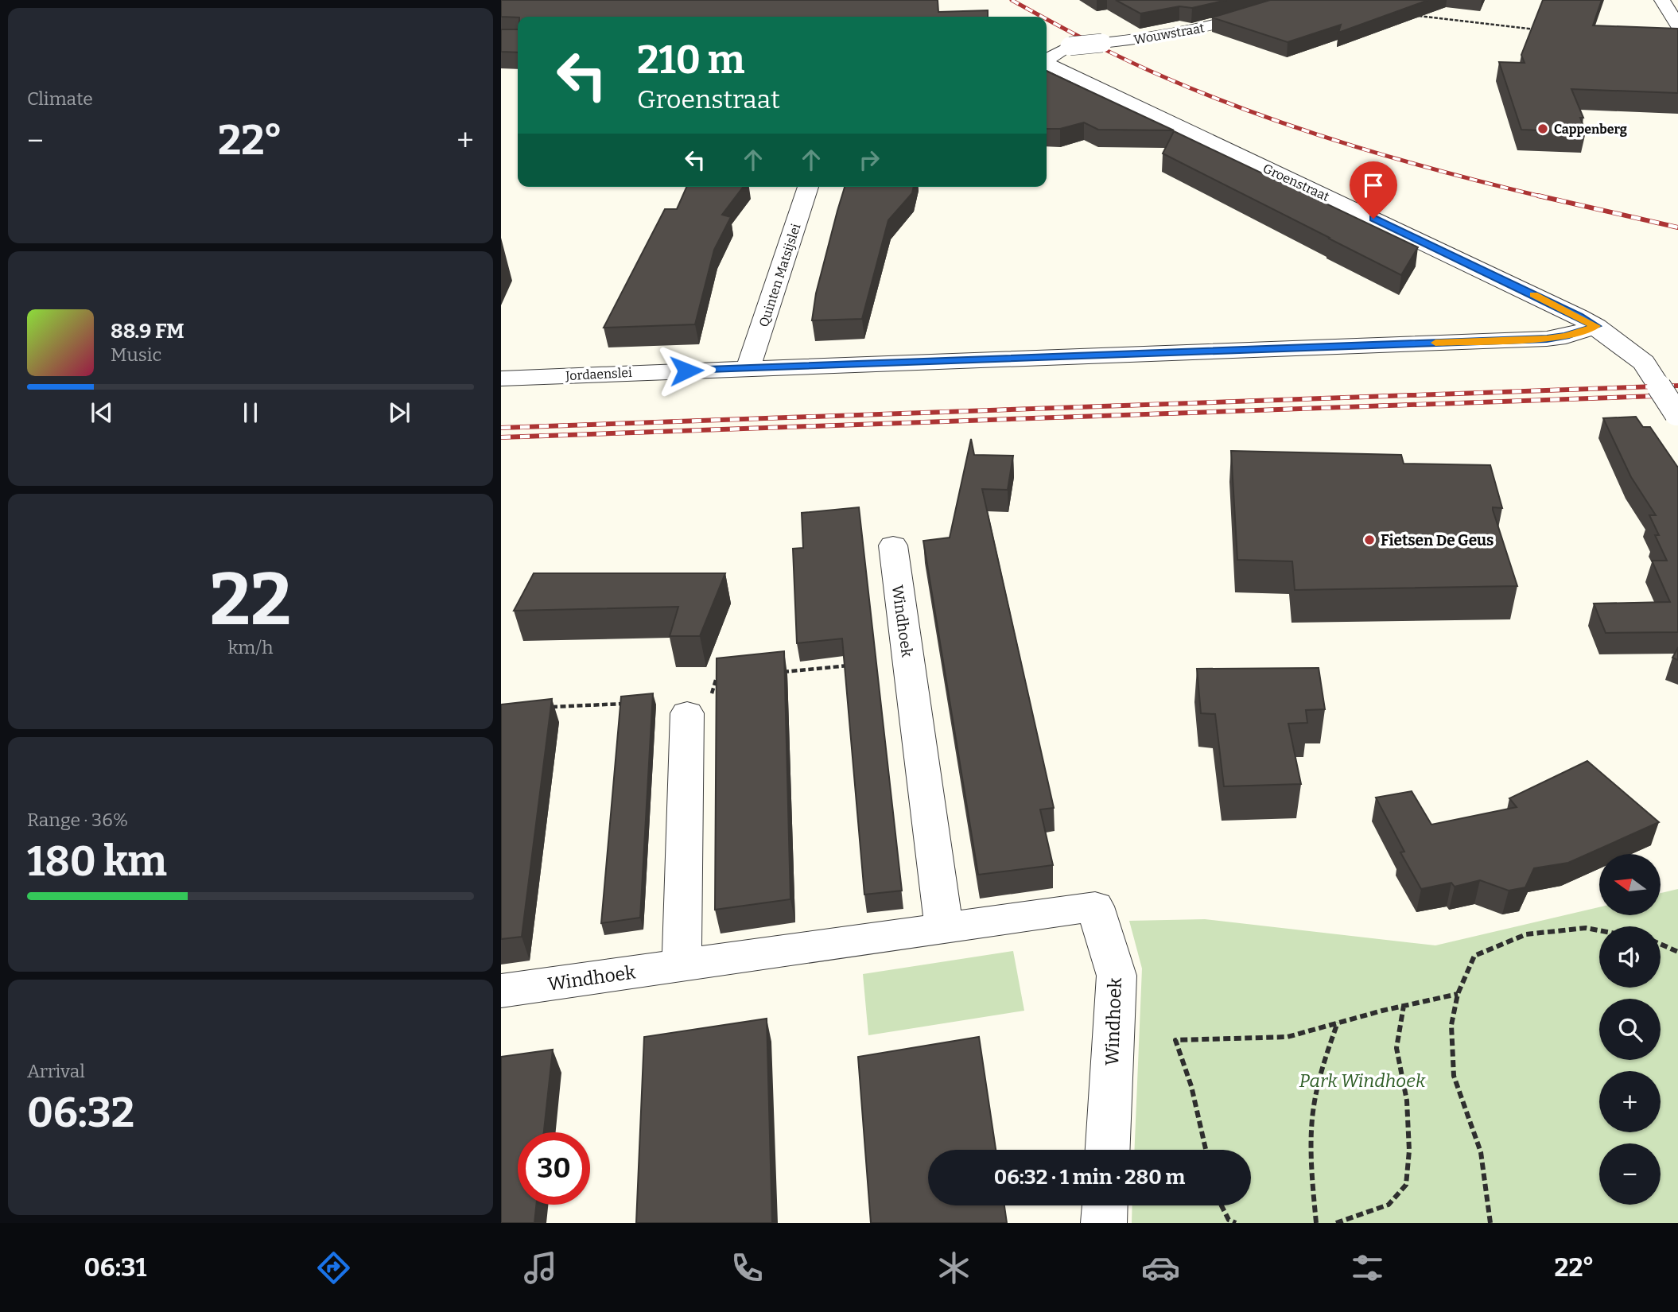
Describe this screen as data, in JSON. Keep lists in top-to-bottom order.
{
  "streets": {
    "street": [
      "Wouwstraat",
      "Groenstraat",
      "Quinten Matsijslei",
      "Jordaenslei",
      "Windhoek"
    ]
  },
  "crossings": [
    ["Groenstraat", "Jordaenslei"],
    ["Quinten Matsijslei", "Jordaenslei"]
  ],
  "parks": ["Park Windhoek"],
  "places": ["Cappenberg", "Fietsen De Geus"],
  "north": "left",
  "page": {
    "tile": [
      "Climate",
      ["22", "km/h"],
      ["Range · 36%", "180 km"],
      ["Arrival", "06:32"]
    ],
    "turn": ["210 m", "Groenstraat"],
    "heat": ["−", "22°", "+"],
    "song": ["88.9 FM", "Music"],
    "map_buttons": ["+", "−"],
    "limit": "30",
    "trip": "06:32 · 1 min · 280 m",
    "tabs": ["06:31", "22°"]
  }
}
